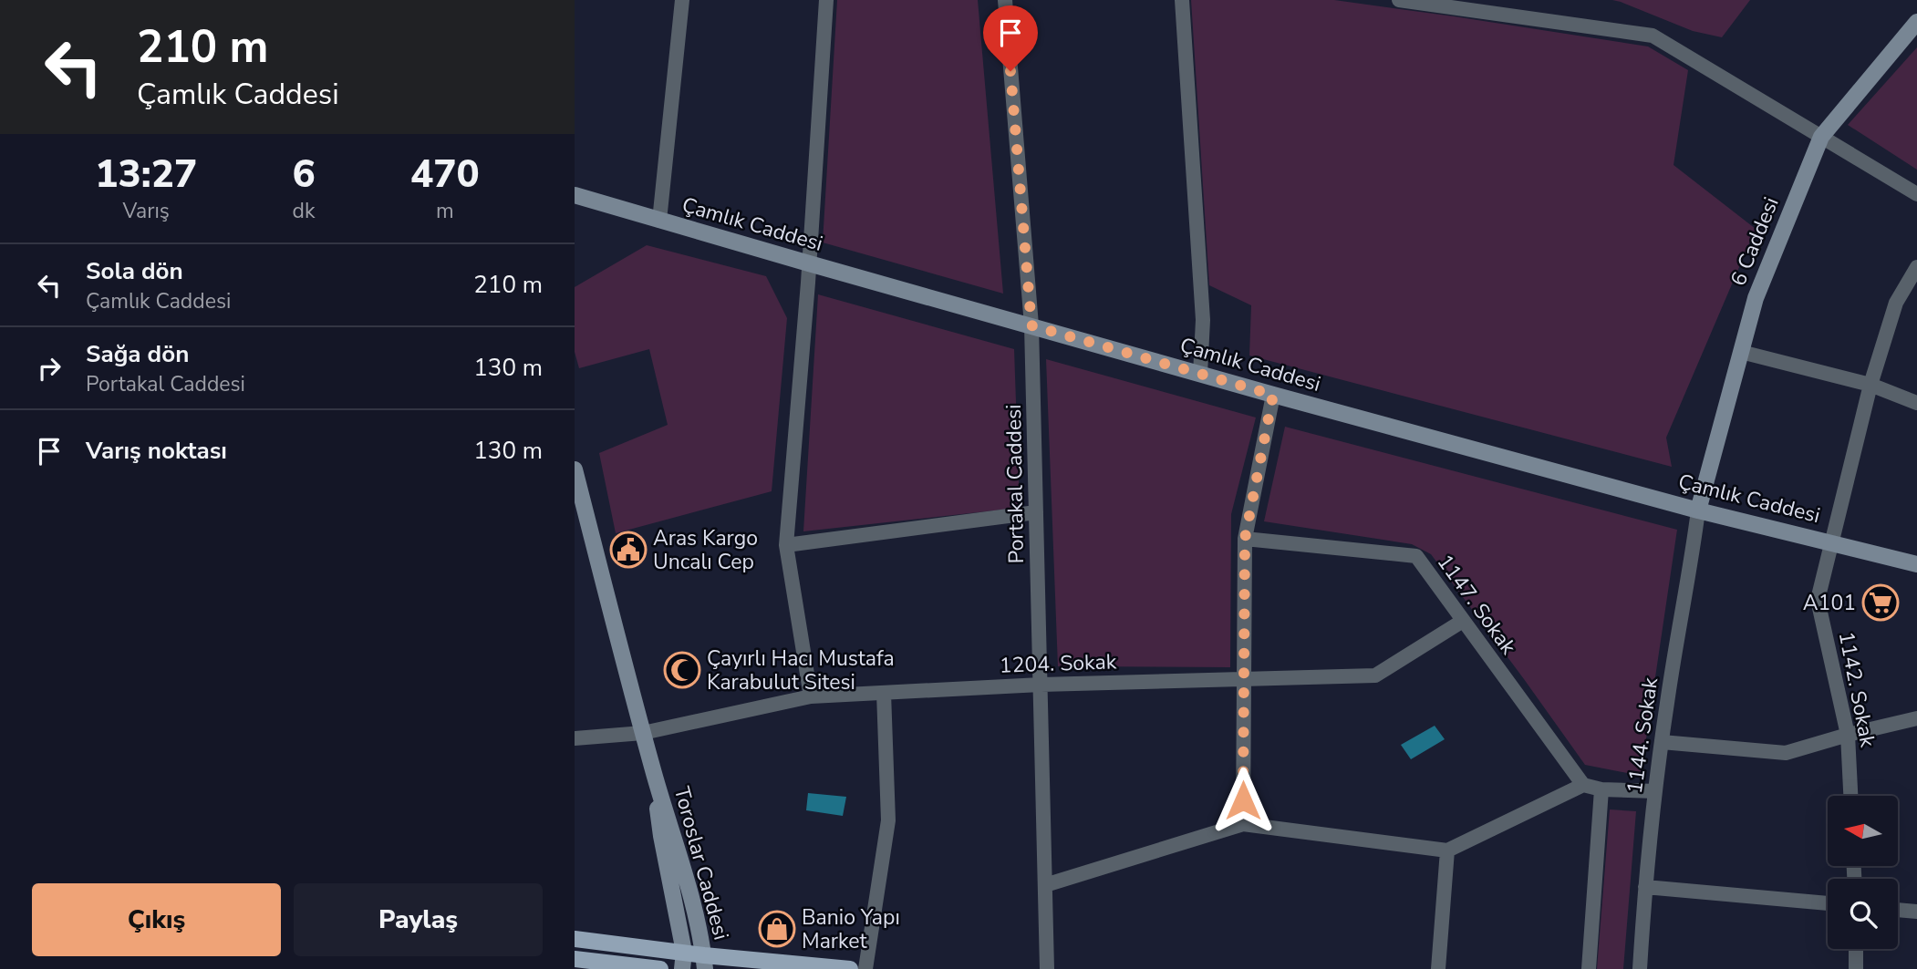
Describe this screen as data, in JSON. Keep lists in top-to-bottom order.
{
  "streets": {
    "street": [
      "Çamlık Caddesi",
      "6 Caddesi",
      "Portakal Caddesi",
      "1147. Sokak",
      "1204. Sokak",
      "1142. Sokak",
      "1144. Sokak",
      "Toroslar Caddesi"
    ]
  },
  "crossings": [
    ["Çamlık Caddesi", "6 Caddesi"],
    ["Çamlık Caddesi", "Portakal Caddesi"],
    ["Çamlık Caddesi", "1142. Sokak"],
    ["Çamlık Caddesi", "1144. Sokak"],
    ["6 Caddesi", "1144. Sokak"],
    ["Portakal Caddesi", "1204. Sokak"],
    ["1147. Sokak", "1204. Sokak"],
    ["1204. Sokak", "Toroslar Caddesi"]
  ],
  "places": {
    "public building": ["Aras Kargo Uncalı Cep"],
    "supermarket": ["A101"],
    "mosque": ["Çayırlı Hacı Mustafa Karabulut Sitesi"],
    "shop": ["Banio Yapı Market"]
  },
  "north": "left",
  "page": {
    "turn": ["210 m", "Çamlık Caddesi"],
    "eta": [
      "13:27",
      "Varış",
      "6",
      "dk",
      "470",
      "m"
    ],
    "list": [
      {
        "name": "Sola dön",
        "note": "Çamlık Caddesi",
        "value": "210 m"
      },
      {
        "name": "Sağa dön",
        "note": "Portakal Caddesi",
        "value": "130 m"
      },
      {
        "name": "Varış noktası",
        "value": "130 m"
      }
    ],
    "buttons": ["Çıkış", "Paylaş"]
  }
}
